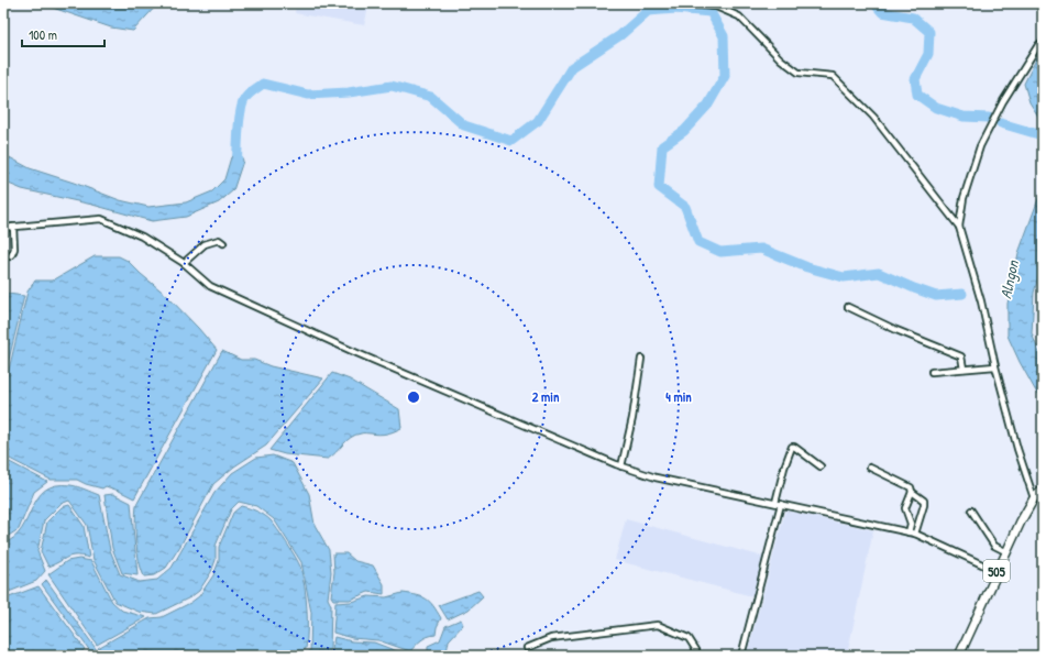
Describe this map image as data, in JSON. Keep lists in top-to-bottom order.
{
  "streets": {
    "main road": ["505"]
  },
  "water": ["Alngon"],
  "scale_bar": "100 m",
  "rings": ["2 min", "4 min"]
}
